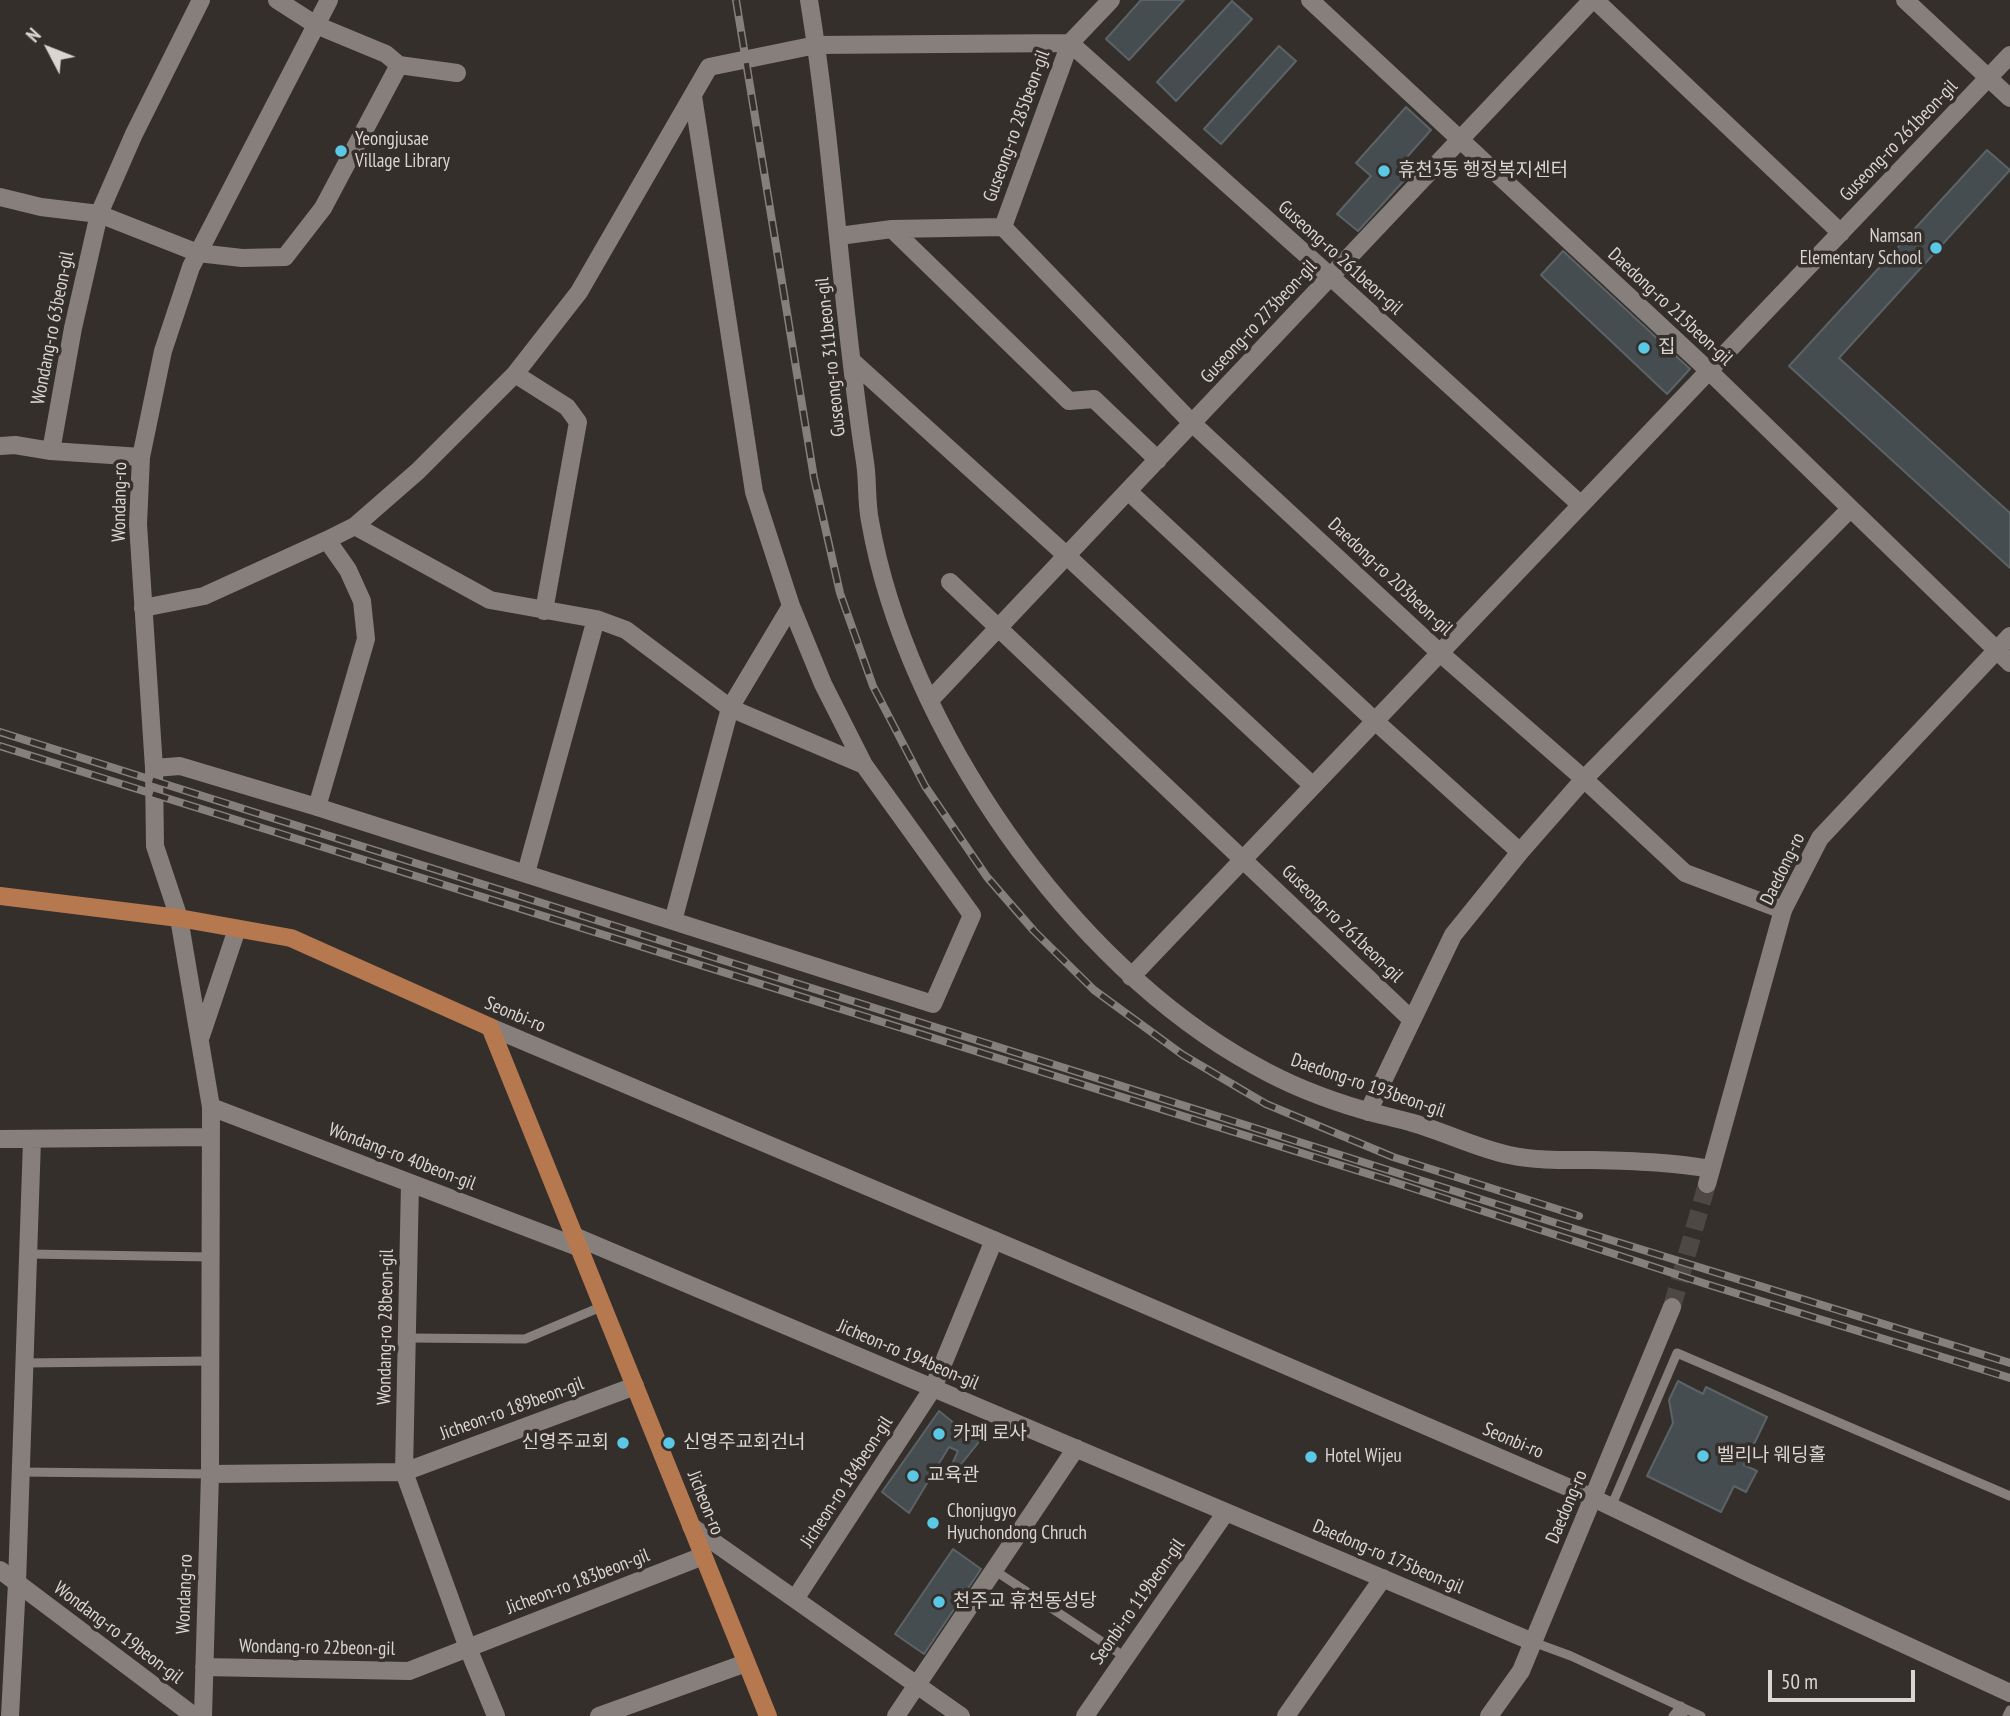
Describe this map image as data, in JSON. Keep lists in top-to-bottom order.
{
  "streets": {
    "main road": ["Seonbi-ro", "Jicheon-ro"],
    "street": [
      "Guseong-ro 285beon-gil",
      "Guseong-ro 261beon-gil",
      "Daedong-ro 215beon-gil",
      "Guseong-ro 273beon-gil",
      "Wondang-ro 63beon-gil",
      "Guseong-ro 311beon-gil",
      "Wondang-ro",
      "Daedong-ro 203beon-gil",
      "Daedong-ro",
      "Daedong-ro 193beon-gil",
      "Wondang-ro 40beon-gil",
      "Wondang-ro 28beon-gil",
      "Jicheon-ro 194beon-gil",
      "Jicheon-ro 189beon-gil",
      "Jicheon-ro 184beon-gil",
      "Daedong-ro 175beon-gil",
      "Jicheon-ro 183beon-gil",
      "Seonbi-ro 119beon-gil",
      "Wondang-ro 19beon-gil",
      "Wondang-ro 22beon-gil"
    ]
  },
  "crossings": [
    ["Guseong-ro 285beon-gil", "Guseong-ro 261beon-gil"],
    ["Guseong-ro 285beon-gil", "Guseong-ro 311beon-gil"],
    ["Guseong-ro 285beon-gil", "Daedong-ro 203beon-gil"],
    ["Guseong-ro 261beon-gil", "Daedong-ro 215beon-gil"],
    ["Guseong-ro 261beon-gil", "Guseong-ro 273beon-gil"],
    ["Guseong-ro 261beon-gil", "Daedong-ro 203beon-gil"],
    ["Guseong-ro 261beon-gil", "Daedong-ro 193beon-gil"],
    ["Daedong-ro 215beon-gil", "Guseong-ro 273beon-gil"],
    ["Daedong-ro 215beon-gil", "Daedong-ro"],
    ["Guseong-ro 273beon-gil", "Guseong-ro 311beon-gil"],
    ["Guseong-ro 273beon-gil", "Daedong-ro 203beon-gil"],
    ["Guseong-ro 273beon-gil", "Daedong-ro 193beon-gil"],
    ["Guseong-ro 311beon-gil", "Daedong-ro 193beon-gil"],
    ["Wondang-ro", "Seonbi-ro"],
    ["Wondang-ro", "Wondang-ro 40beon-gil"],
    ["Wondang-ro", "Wondang-ro 22beon-gil"],
    ["Daedong-ro 203beon-gil", "Daedong-ro"],
    ["Daedong-ro", "Seonbi-ro"],
    ["Daedong-ro", "Daedong-ro 193beon-gil"],
    ["Daedong-ro", "Daedong-ro 175beon-gil"],
    ["Seonbi-ro", "Jicheon-ro"],
    ["Wondang-ro 40beon-gil", "Wondang-ro 28beon-gil"],
    ["Wondang-ro 40beon-gil", "Jicheon-ro 194beon-gil"],
    ["Wondang-ro 40beon-gil", "Jicheon-ro"],
    ["Wondang-ro 28beon-gil", "Jicheon-ro 189beon-gil"],
    ["Wondang-ro 28beon-gil", "Jicheon-ro 183beon-gil"],
    ["Wondang-ro 28beon-gil", "Wondang-ro 22beon-gil"],
    ["Jicheon-ro 194beon-gil", "Jicheon-ro 184beon-gil"],
    ["Jicheon-ro 194beon-gil", "Jicheon-ro"],
    ["Jicheon-ro 194beon-gil", "Daedong-ro 175beon-gil"],
    ["Jicheon-ro 194beon-gil", "Seonbi-ro 119beon-gil"],
    ["Jicheon-ro 189beon-gil", "Jicheon-ro"],
    ["Jicheon-ro", "Jicheon-ro 183beon-gil"],
    ["Daedong-ro 175beon-gil", "Seonbi-ro 119beon-gil"],
    ["Jicheon-ro 183beon-gil", "Wondang-ro 22beon-gil"]
  ],
  "places": [
    "Yeongjusae Village Library",
    "휴천3동 행정복지센터",
    "Namsan Elementary School",
    "집",
    "카페 로사",
    "신영주교회",
    "신영주교회건너",
    "벨리나 웨딩홀",
    "Hotel Wijeu",
    "교육관",
    "Chonjugyo Hyuchondong Chruch",
    "천주교 휴천동성당"
  ],
  "scale_bar": "50 m",
  "north": "top left"
}
